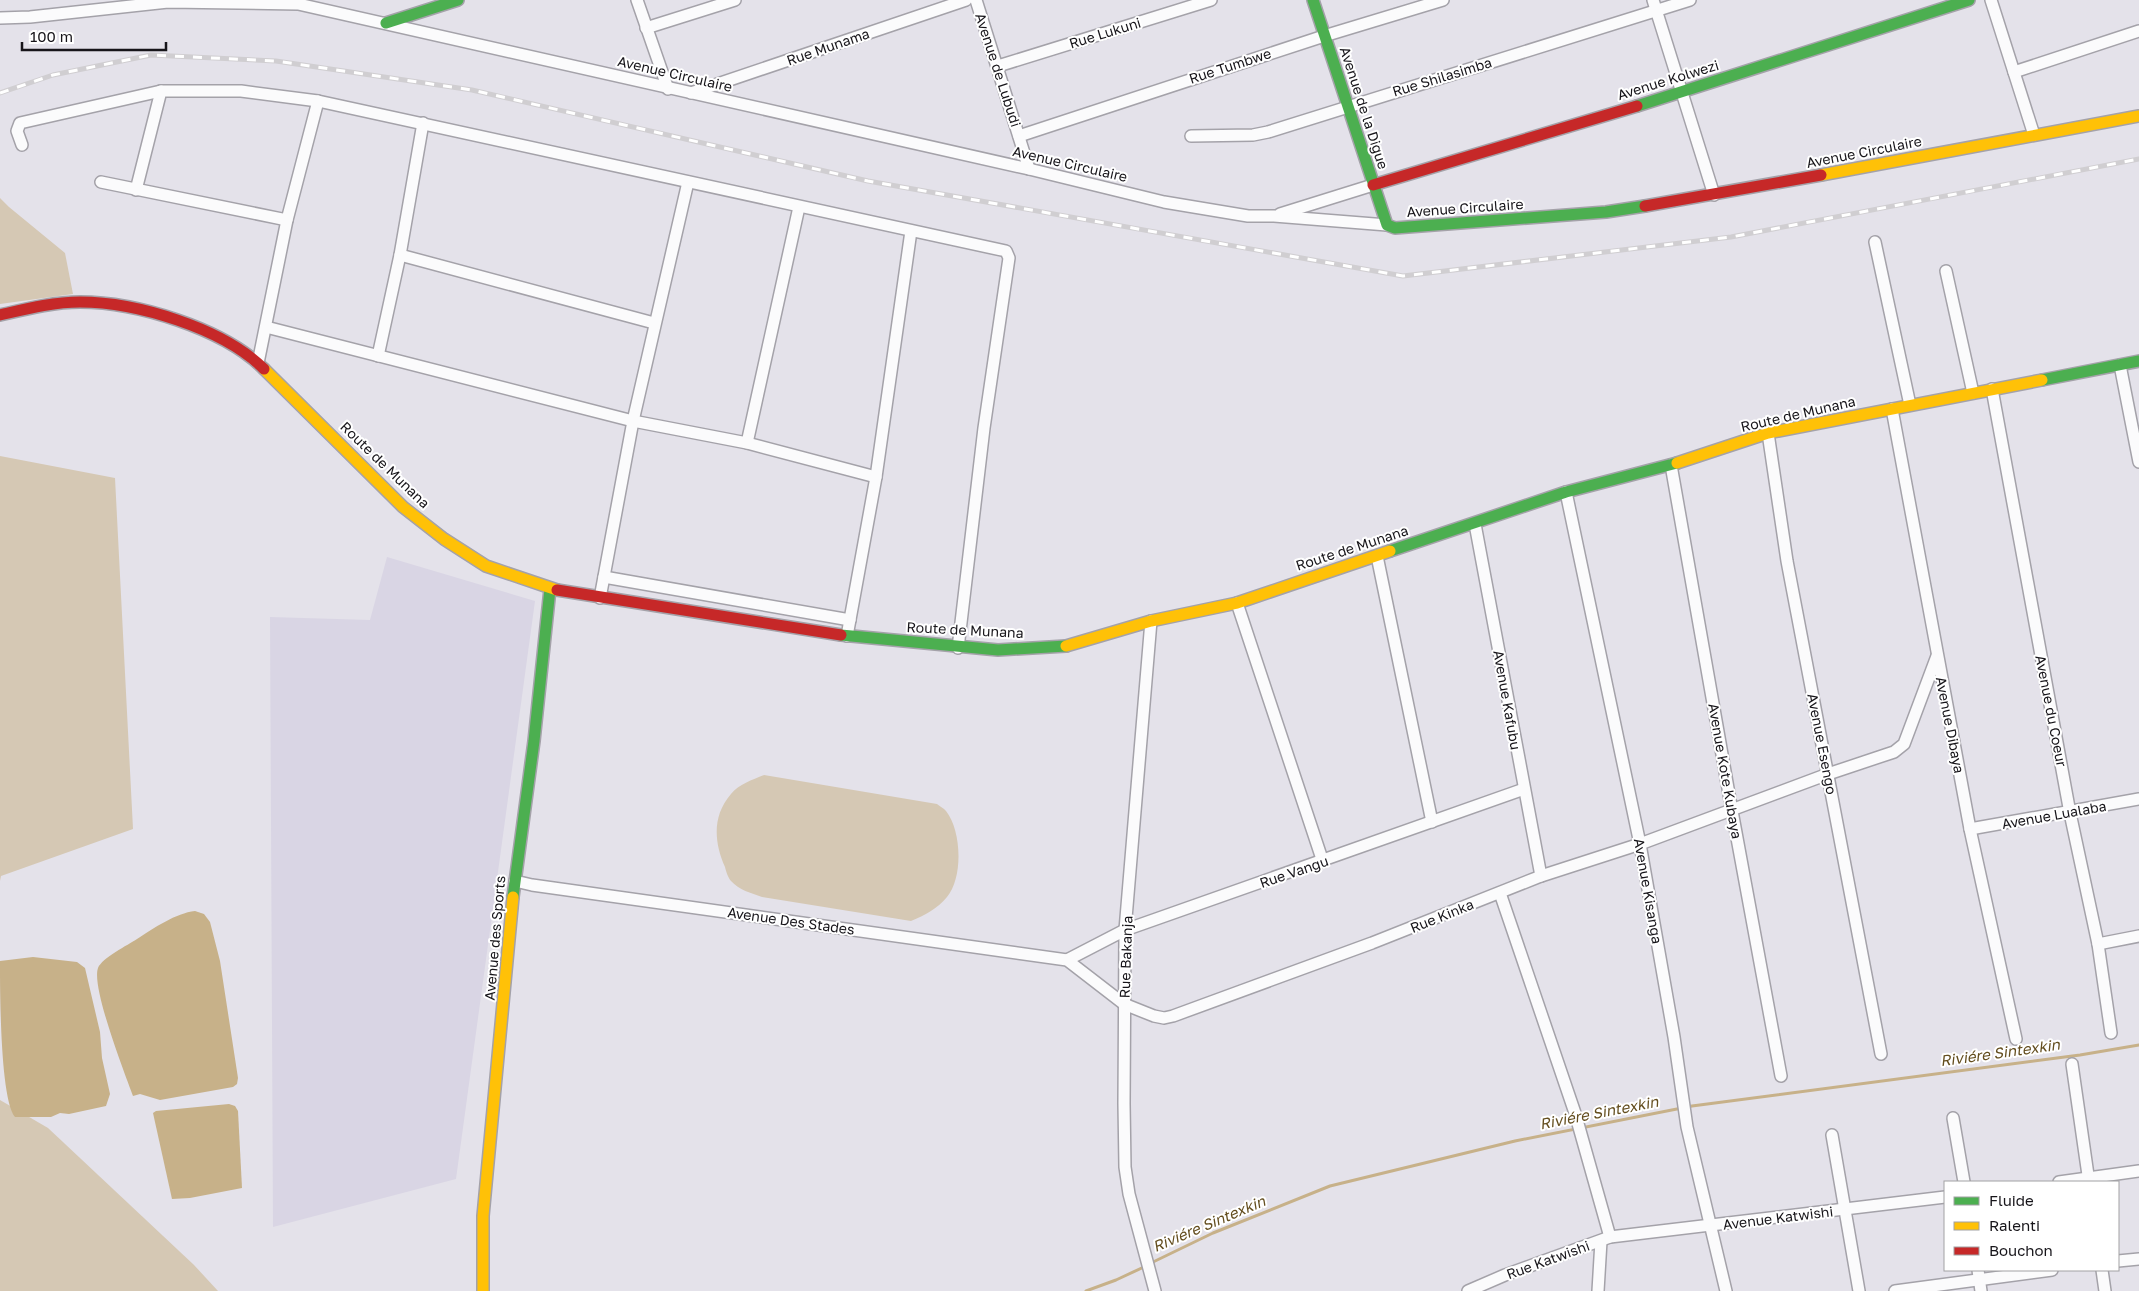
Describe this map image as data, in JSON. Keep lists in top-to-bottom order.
{
  "streets": {
    "street": [
      "Rue Lukuni",
      "Rue Munama",
      "Rue Tumbwe",
      "Avenue de Lubudi",
      "Avenue Circulaire",
      "Rue Shilasimba",
      "Avenue Kolwezi",
      "Avenue de la Digue",
      "Route de Munana",
      "Avenue Kafubu",
      "Avenue du Coeur",
      "Avenue Dibaya",
      "Avenue Esengo",
      "Avenue Kote Kubaya",
      "Avenue Lualaba",
      "Rue Vangu",
      "Avenue Kisanga",
      "Rue Kinka",
      "Avenue Des Stades",
      "Avenue des Sports",
      "Rue Bakanja",
      "Avenue Katwishi",
      "Rue Katwishi"
    ]
  },
  "crossings": [
    ["Rue Lukuni", "Avenue de Lubudi"],
    ["Rue Munama", "Avenue Circulaire"],
    ["Rue Tumbwe", "Avenue de Lubudi"],
    ["Rue Tumbwe", "Avenue de la Digue"],
    ["Avenue de Lubudi", "Avenue Circulaire"],
    ["Avenue Circulaire", "Avenue de la Digue"],
    ["Rue Shilasimba", "Avenue de la Digue"],
    ["Avenue Kolwezi", "Avenue de la Digue"],
    ["Route de Munana", "Avenue Kafubu"],
    ["Route de Munana", "Avenue du Coeur"],
    ["Route de Munana", "Avenue Dibaya"],
    ["Route de Munana", "Avenue Esengo"],
    ["Route de Munana", "Avenue Kote Kubaya"],
    ["Route de Munana", "Avenue Kisanga"],
    ["Route de Munana", "Avenue des Sports"],
    ["Route de Munana", "Rue Bakanja"],
    ["Avenue Kafubu", "Rue Vangu"],
    ["Avenue Kafubu", "Rue Kinka"],
    ["Avenue du Coeur", "Avenue Lualaba"],
    ["Avenue Dibaya", "Avenue Lualaba"],
    ["Avenue Dibaya", "Rue Kinka"],
    ["Avenue Esengo", "Rue Kinka"],
    ["Avenue Kote Kubaya", "Rue Kinka"],
    ["Rue Vangu", "Rue Kinka"],
    ["Rue Vangu", "Avenue Des Stades"],
    ["Rue Vangu", "Rue Bakanja"],
    ["Avenue Kisanga", "Rue Kinka"],
    ["Avenue Kisanga", "Avenue Katwishi"],
    ["Rue Kinka", "Avenue Des Stades"],
    ["Rue Kinka", "Rue Bakanja"],
    ["Avenue Des Stades", "Avenue des Sports"],
    ["Avenue Katwishi", "Rue Katwishi"]
  ],
  "water": ["Riviére Sintexkin"],
  "legend": ["Fluide", "Ralenti", "Bouchon"],
  "scale_bar": "100 m"
}
